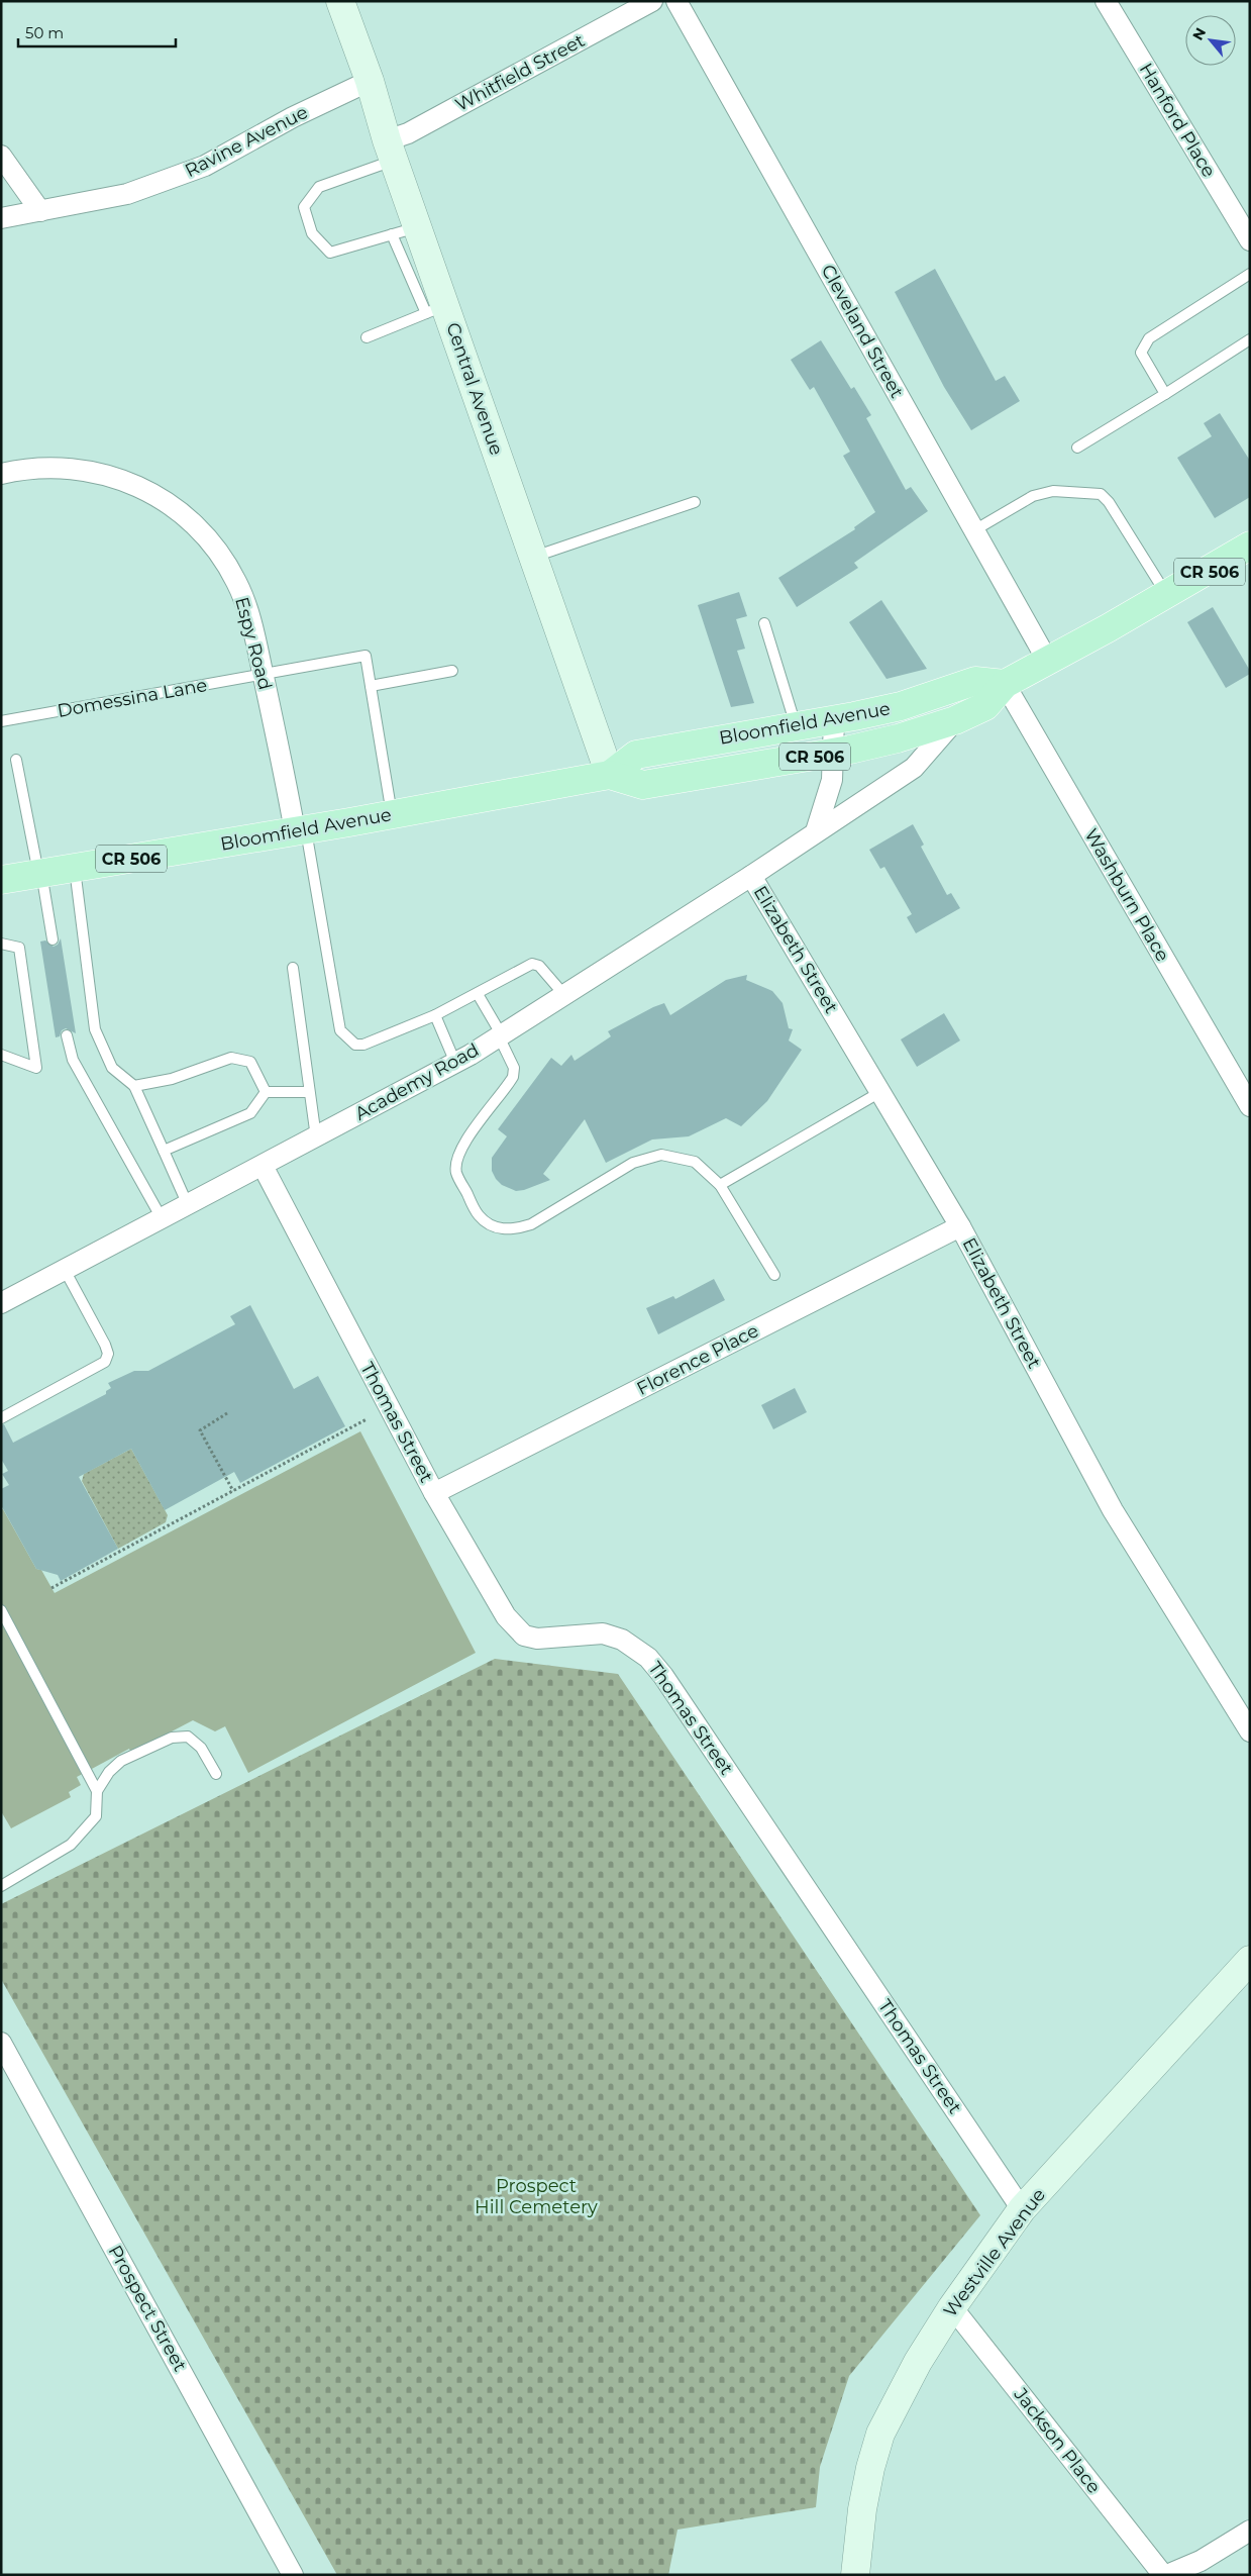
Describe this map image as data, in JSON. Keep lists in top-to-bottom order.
{
  "streets": {
    "main road": [
      "Central Avenue",
      "CR 506",
      "Bloomfield Avenue",
      "Westville Avenue"
    ],
    "street": [
      "Whitfield Street",
      "Hanford Place",
      "Ravine Avenue",
      "Cleveland Street",
      "Espy Road",
      "Washburn Place",
      "Elizabeth Street",
      "Academy Road",
      "Florence Place",
      "Thomas Street",
      "Prospect Street",
      "Jackson Place"
    ],
    "lane": ["Domessina Lane"]
  },
  "crossings": [
    ["Whitfield Street", "Central Avenue"],
    ["Ravine Avenue", "Central Avenue"],
    ["Cleveland Street", "Bloomfield Avenue"],
    ["Central Avenue", "Bloomfield Avenue"],
    ["Espy Road", "Domessina Lane"],
    ["Espy Road", "Bloomfield Avenue"],
    ["Bloomfield Avenue", "Washburn Place"],
    ["Bloomfield Avenue", "Academy Road"],
    ["Elizabeth Street", "Academy Road"],
    ["Elizabeth Street", "Florence Place"],
    ["Academy Road", "Thomas Street"],
    ["Florence Place", "Thomas Street"],
    ["Thomas Street", "Westville Avenue"],
    ["Westville Avenue", "Jackson Place"]
  ],
  "parks": ["Prospect Hill Cemetery"],
  "scale_bar": "50 m",
  "north": "top left"
}
